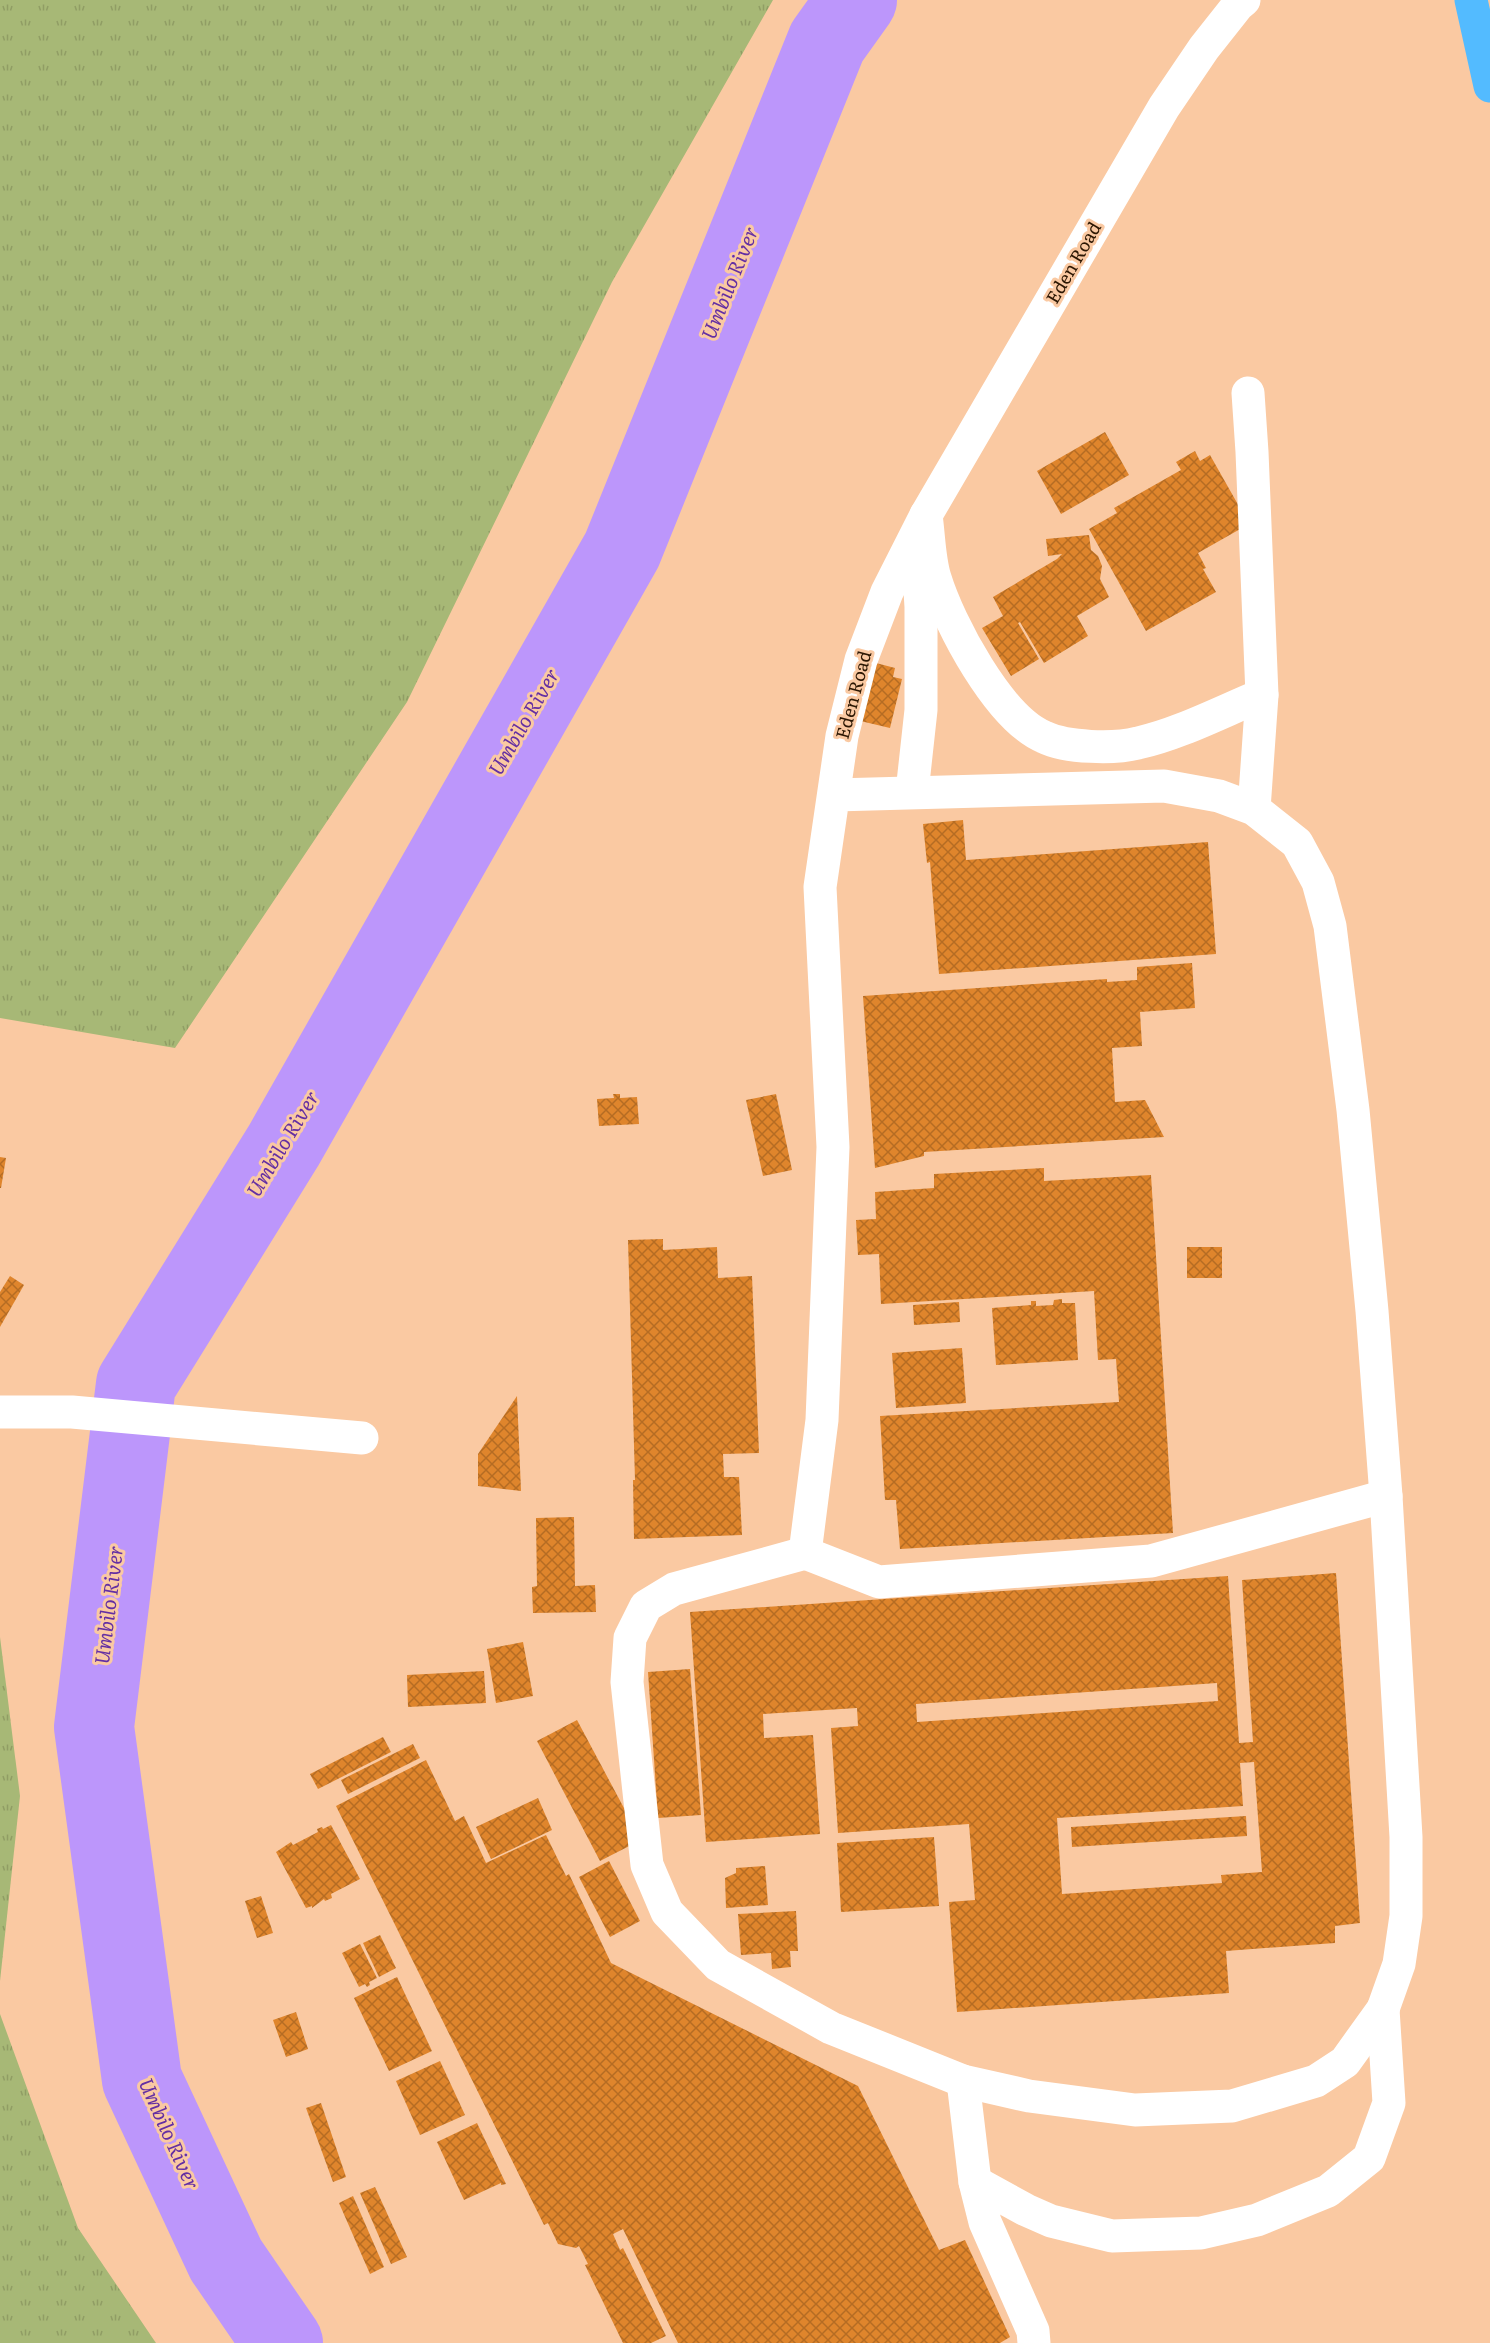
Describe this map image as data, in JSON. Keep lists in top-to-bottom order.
{
  "streets": {
    "street": ["Eden Road"]
  },
  "water": ["Umbilo River"]
}
